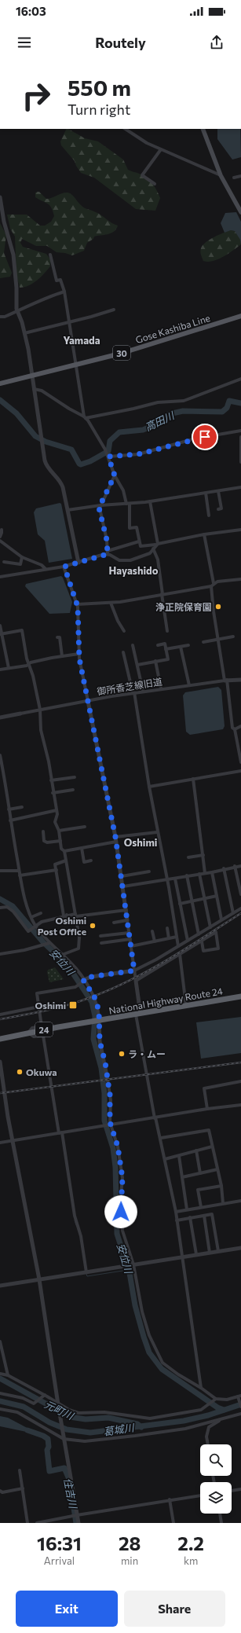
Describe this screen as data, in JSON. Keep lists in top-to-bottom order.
{
  "streets": {
    "highway": ["National Highway Route 24", "24"],
    "main road": ["Gose Kashiba Line", "30"],
    "street": ["御所香芝線旧道"]
  },
  "districts": ["Yamada", "Hayashido", "Oshimi"],
  "water": [
    "高田川",
    "安位川",
    "元町川",
    "葛城川",
    "住吉川"
  ],
  "places": {
    "other": [
      "浄正院保育園",
      "Oshimi Post Office",
      "ラ・ムー",
      "Okuwa"
    ],
    "transit": ["Oshimi"]
  },
  "page": {
    "status": "16:03",
    "header": "Routely",
    "turn": ["550 m", "Turn right"],
    "eta": [
      "16:31",
      "Arrival",
      "28",
      "min",
      "2.2",
      "km"
    ],
    "buttons": ["Exit", "Share"]
  }
}
